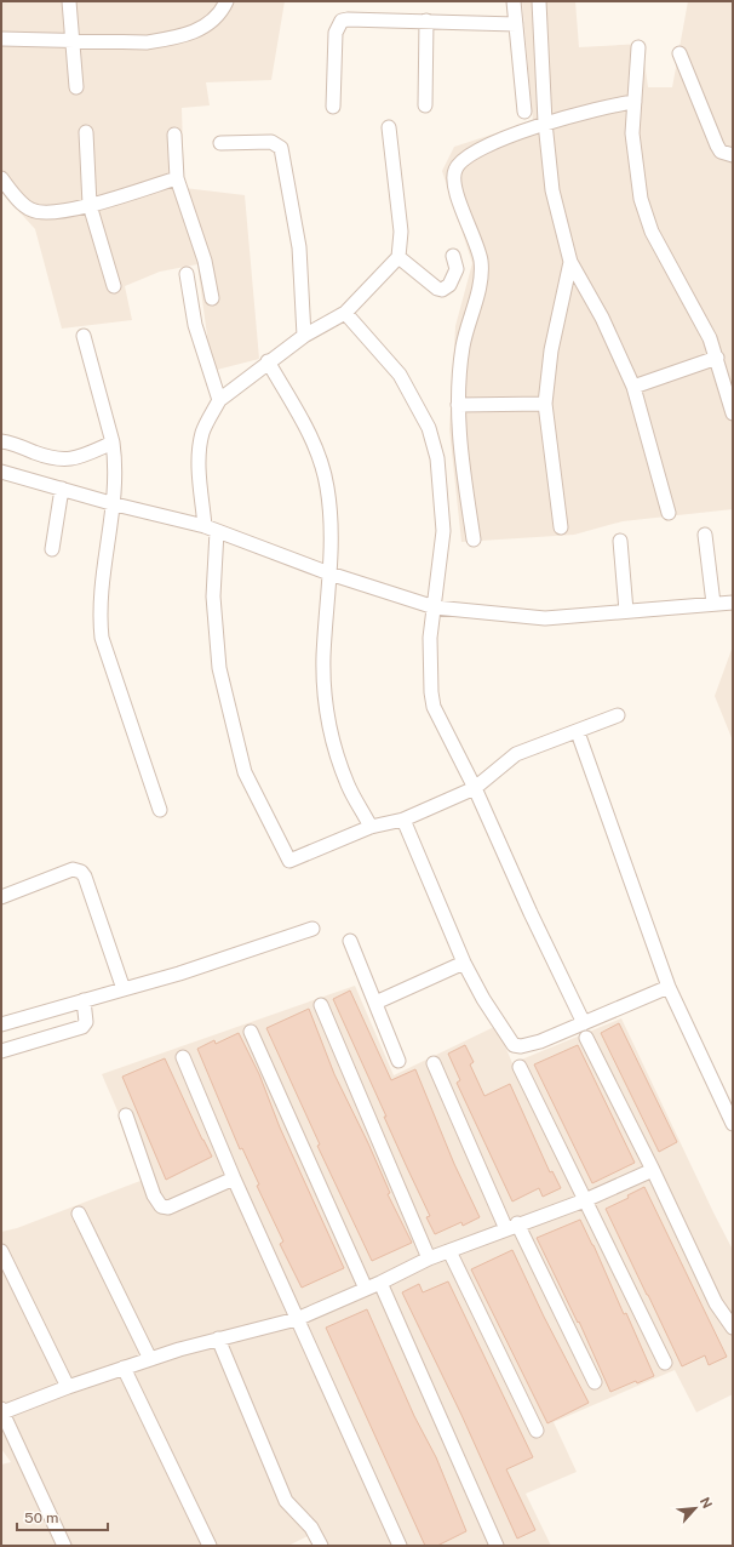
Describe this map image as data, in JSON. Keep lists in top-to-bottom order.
{
  "scale_bar": "50 m",
  "north": "top right"
}
